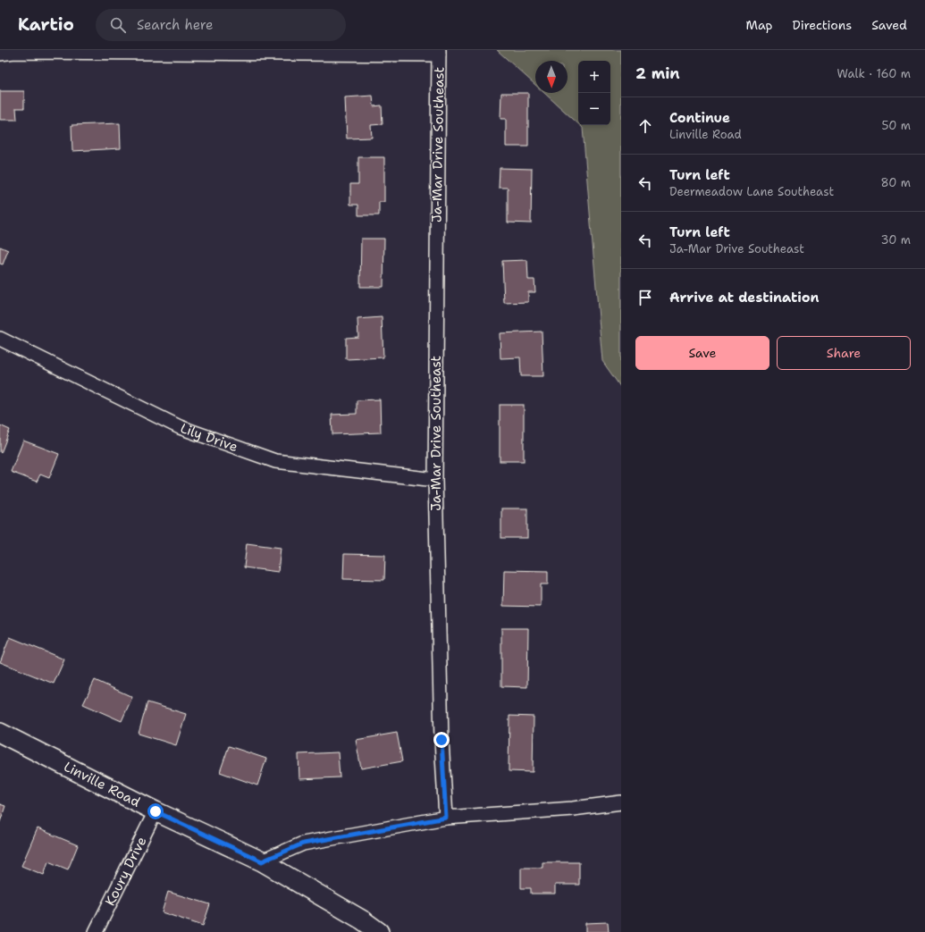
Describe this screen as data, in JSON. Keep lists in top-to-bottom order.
{
  "streets": {
    "main road": ["Linville Road"],
    "street": ["Ja-Mar Drive Southeast", "Lily Drive", "Koury Drive"]
  },
  "crossings": [
    ["Ja-Mar Drive Southeast", "Lily Drive"],
    ["Linville Road", "Koury Drive"]
  ],
  "north": "bottom",
  "page": {
    "header": "Kartio",
    "search": "Search here",
    "nav": ["Map", "Directions", "Saved"],
    "heading": ["2 min", "Walk · 160 m"],
    "map_buttons": ["+", "−"],
    "list": [
      ["Continue", "Linville Road", "50 m"],
      ["Turn left", "Deermeadow Lane Southeast", "80 m"],
      ["Turn left", "Ja-Mar Drive Southeast", "30 m"],
      "Arrive at destination"
    ],
    "buttons": ["Save", "Share"]
  }
}
